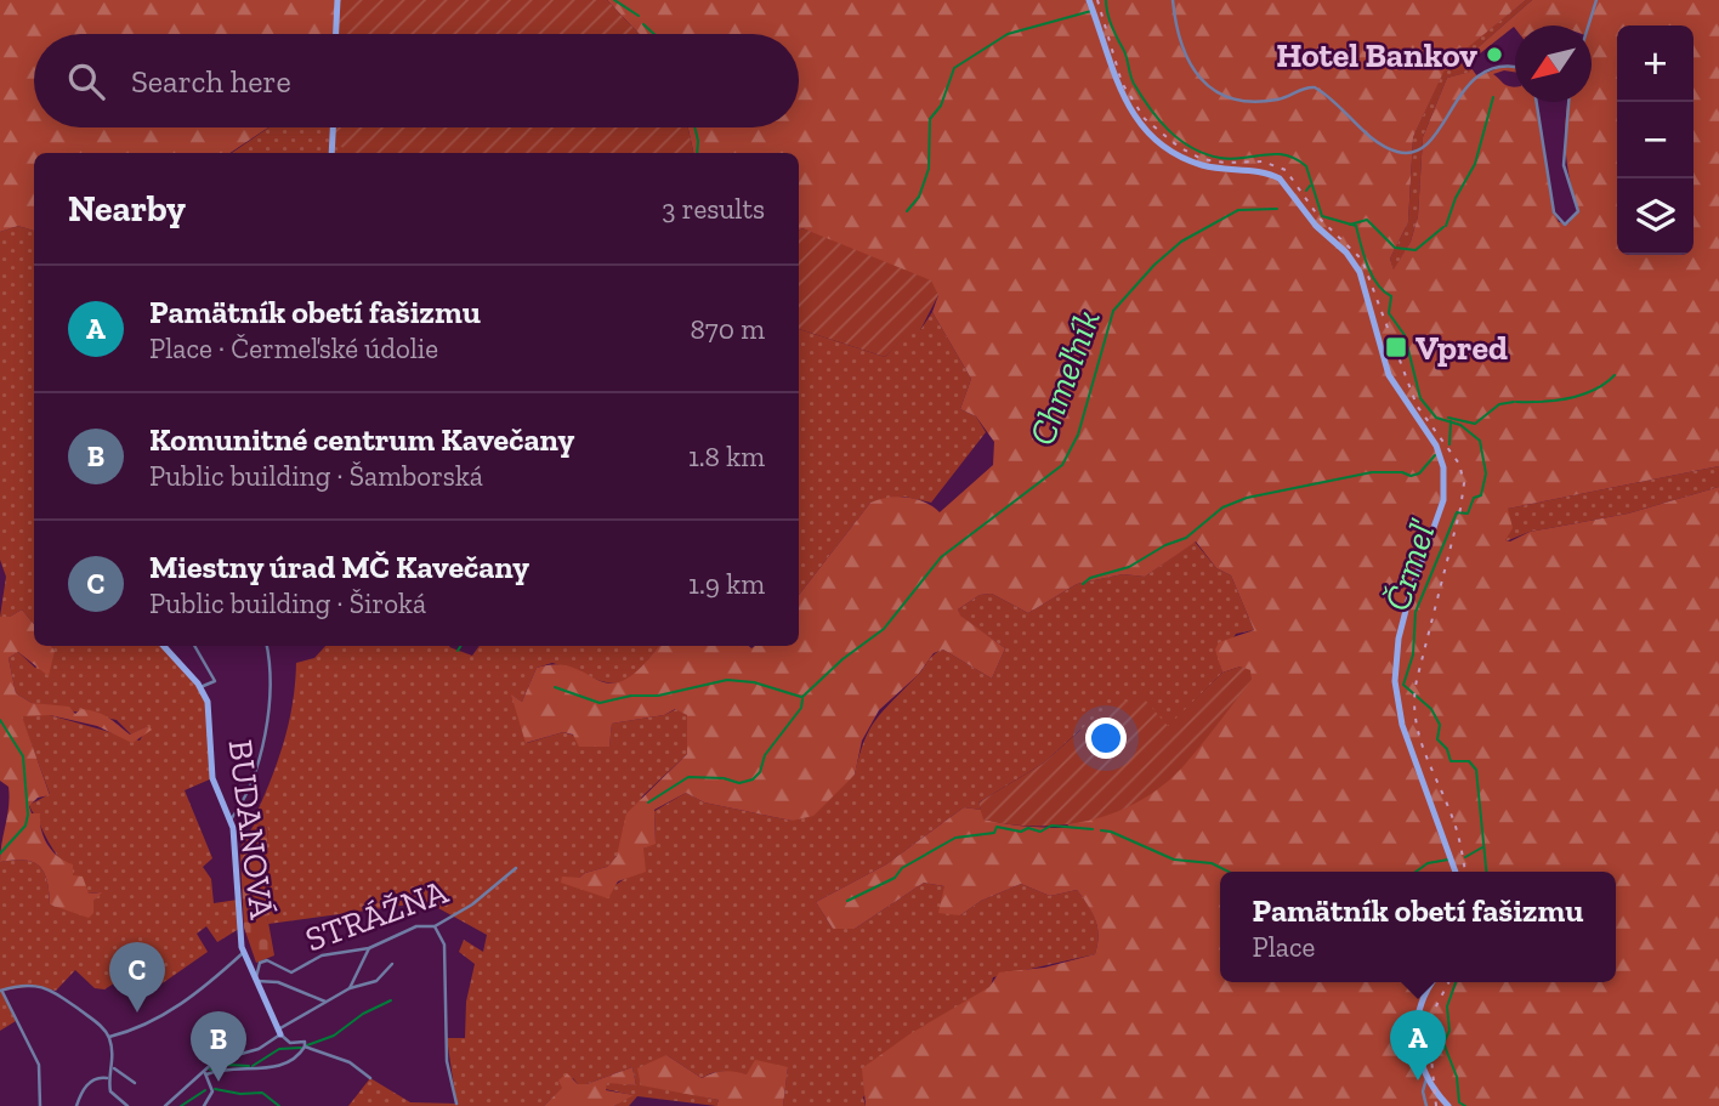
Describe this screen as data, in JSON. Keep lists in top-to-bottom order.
{
  "streets": {
    "main road": ["BUDANOVÁ"],
    "street": ["STRÁŽNA"]
  },
  "crossings": [
    ["BUDANOVÁ", "STRÁŽNA"]
  ],
  "water": ["Chmeľník", "Črmeľ"],
  "places": {
    "other": ["Hotel Bankov"],
    "transit": ["Vpred"]
  },
  "north": "bottom left",
  "page": {
    "map_buttons": ["+", "−"],
    "search": "Search here",
    "heading": ["Nearby", "3 results"],
    "list": [
      {
        "mark": "A",
        "name": "Pamätník obetí fašizmu",
        "note": "Place · Čermeľské údolie",
        "value": "870 m"
      },
      {
        "mark": "B",
        "name": "Komunitné centrum Kavečany",
        "note": "Public building · Šamborská",
        "value": "1.8 km"
      },
      {
        "mark": "C",
        "name": "Miestny úrad MČ Kavečany",
        "note": "Public building · Široká",
        "value": "1.9 km"
      }
    ],
    "popup": ["Pamätník obetí fašizmu", "Place"],
    "pins": ["C", "A", "B"]
  }
}
